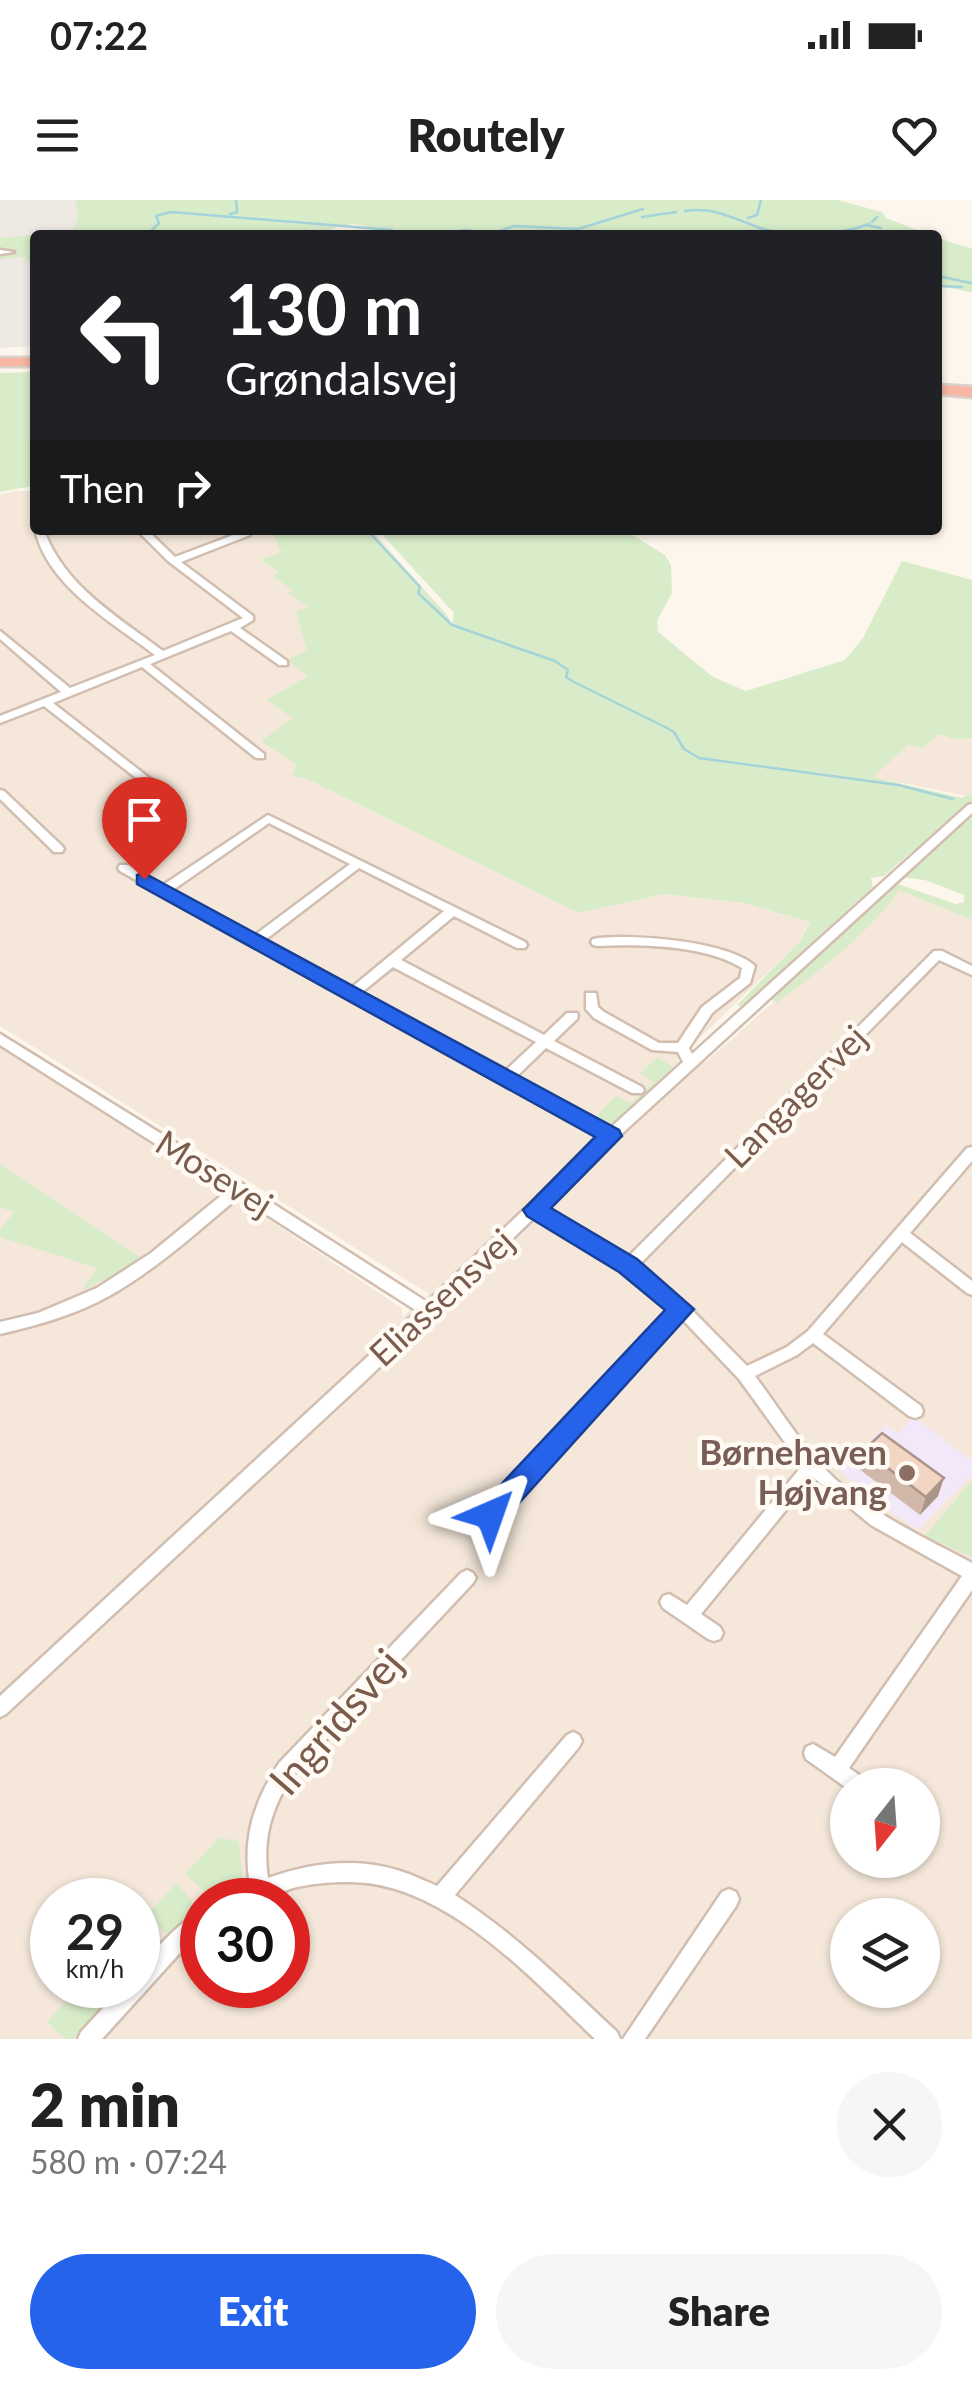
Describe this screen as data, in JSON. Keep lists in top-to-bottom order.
{
  "streets": {
    "street": [
      "Langagervej",
      "Mosevej",
      "Eliassensvej",
      "Ingridsvej"
    ]
  },
  "crossings": [
    ["Mosevej", "Eliassensvej"]
  ],
  "places": ["Børnehaven Højvang"],
  "north": "bottom",
  "page": {
    "status": "07:22",
    "header": "Routely",
    "turn": ["130 m", "Grøndalsvej"],
    "then": "Then",
    "speed": "29 km/h",
    "limit": "30",
    "heading": ["2 min", "580 m · 07:24"],
    "buttons": ["Exit", "Share"]
  }
}
